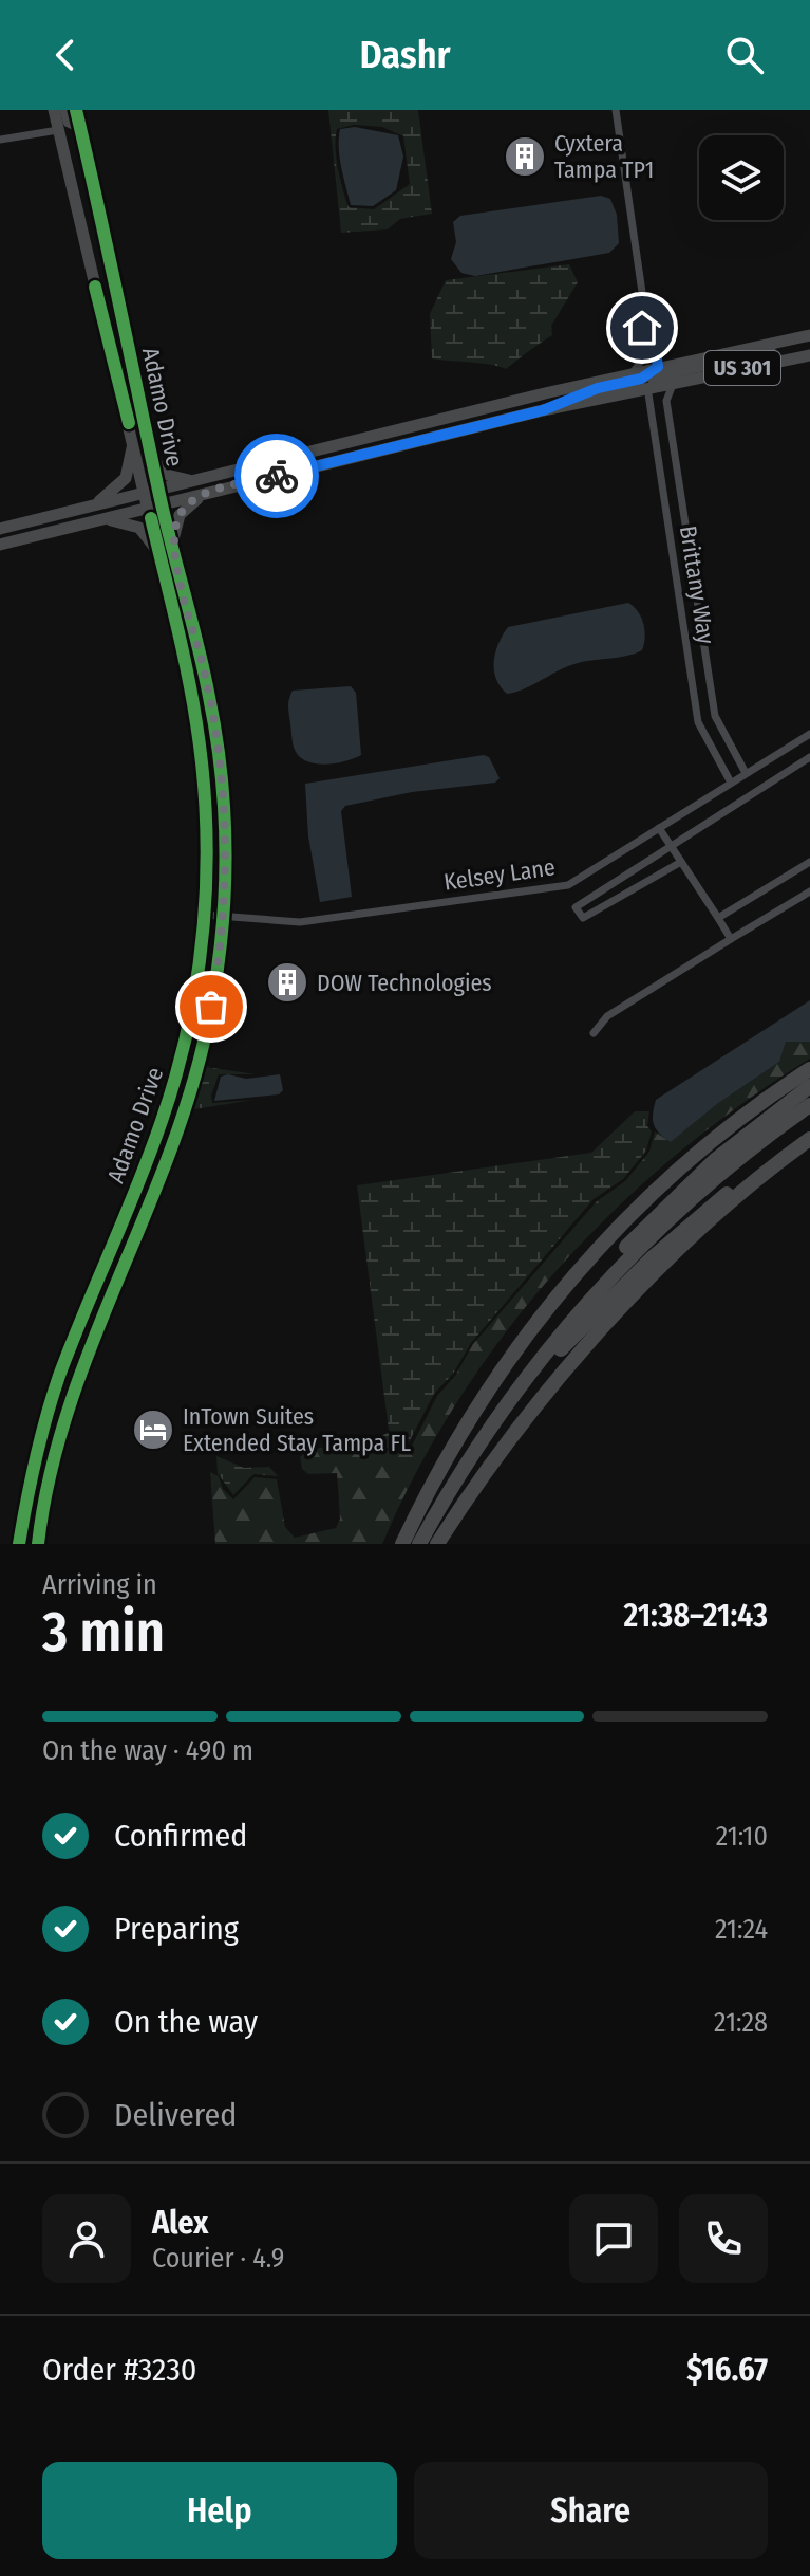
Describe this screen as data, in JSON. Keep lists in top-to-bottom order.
{
  "streets": {
    "main road": ["US 301", "Adamo Drive"],
    "street": ["Brittany Way", "Kelsey Lane"]
  },
  "crossings": [
    ["US 301", "Adamo Drive"],
    ["US 301", "Brittany Way"],
    ["Adamo Drive", "Kelsey Lane"],
    ["Brittany Way", "Kelsey Lane"]
  ],
  "places": {
    "building": ["Cyxtera Tampa TP1", "DOW Technologies"],
    "hotel": ["InTown Suites Extended Stay Tampa FL"]
  },
  "page": {
    "header": "Dashr",
    "heading": ["3 min", "Arriving in", "21:38–21:43"],
    "panel": [
      "Alex",
      "Courier · 4.9",
      "Order #3230",
      "$16.67"
    ],
    "bar": "On the way · 490 m",
    "list": [
      ["Confirmed", "21:10"],
      ["Preparing", "21:24"],
      ["On the way", "21:28"],
      "Delivered"
    ],
    "buttons": ["Help", "Share"]
  }
}
